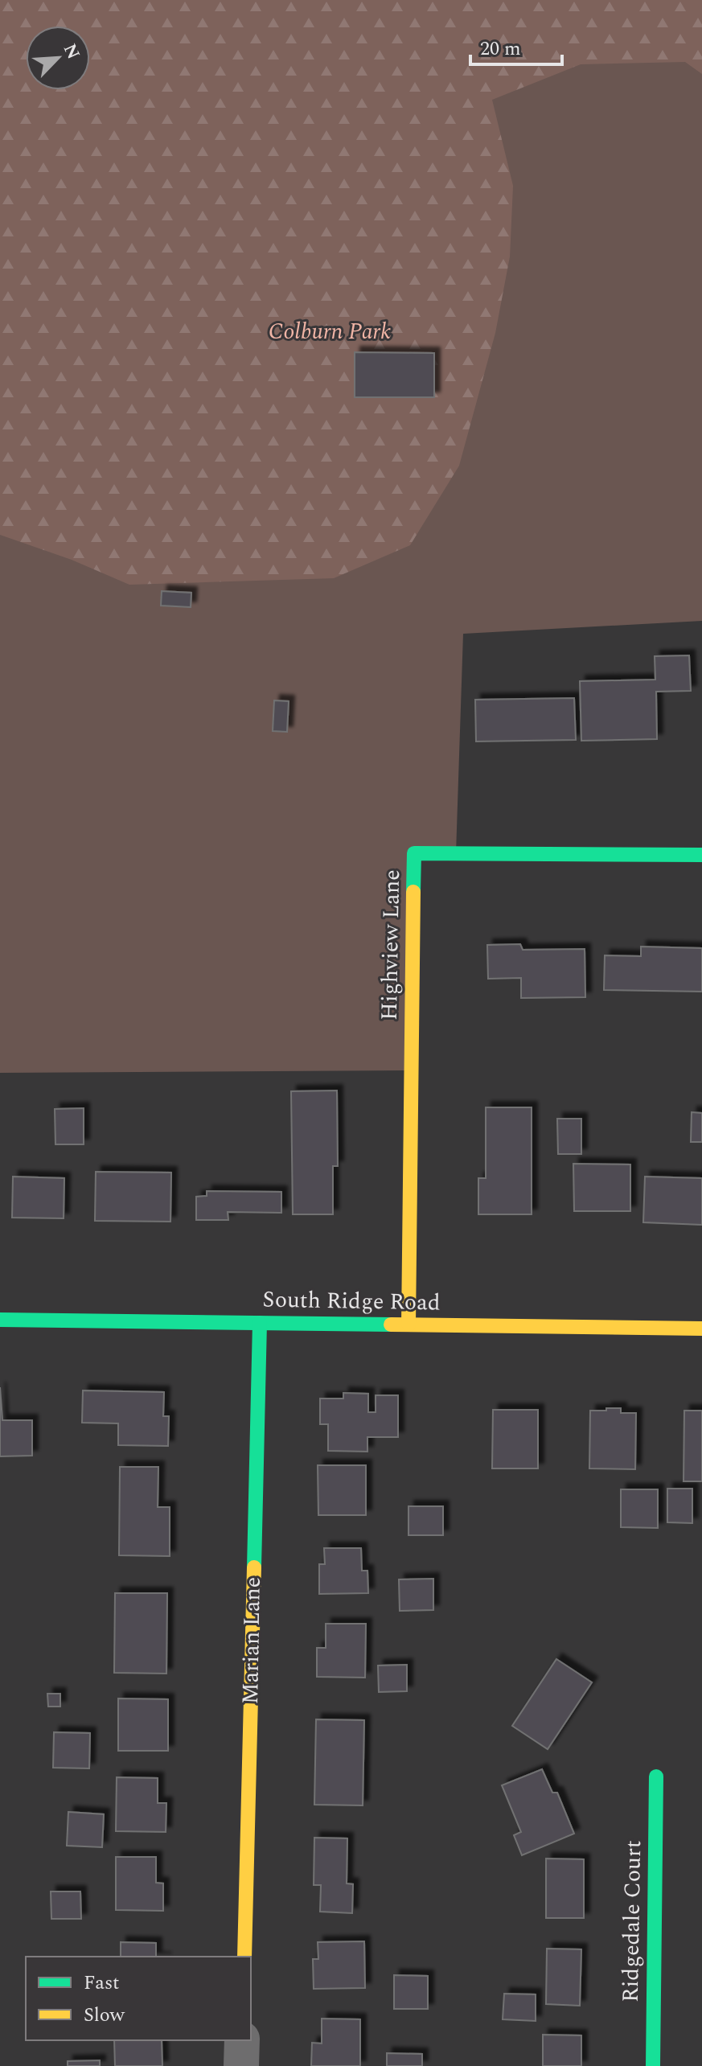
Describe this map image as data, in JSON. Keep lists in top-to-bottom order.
{
  "streets": {
    "street": [
      "Highview Lane",
      "South Ridge Road",
      "Marian Lane",
      "Ridgedale Court"
    ]
  },
  "crossings": [
    ["Highview Lane", "South Ridge Road"],
    ["South Ridge Road", "Marian Lane"]
  ],
  "parks": ["Colburn Park"],
  "legend": ["Fast", "Slow"],
  "scale_bar": "20 m",
  "north": "top right"
}
